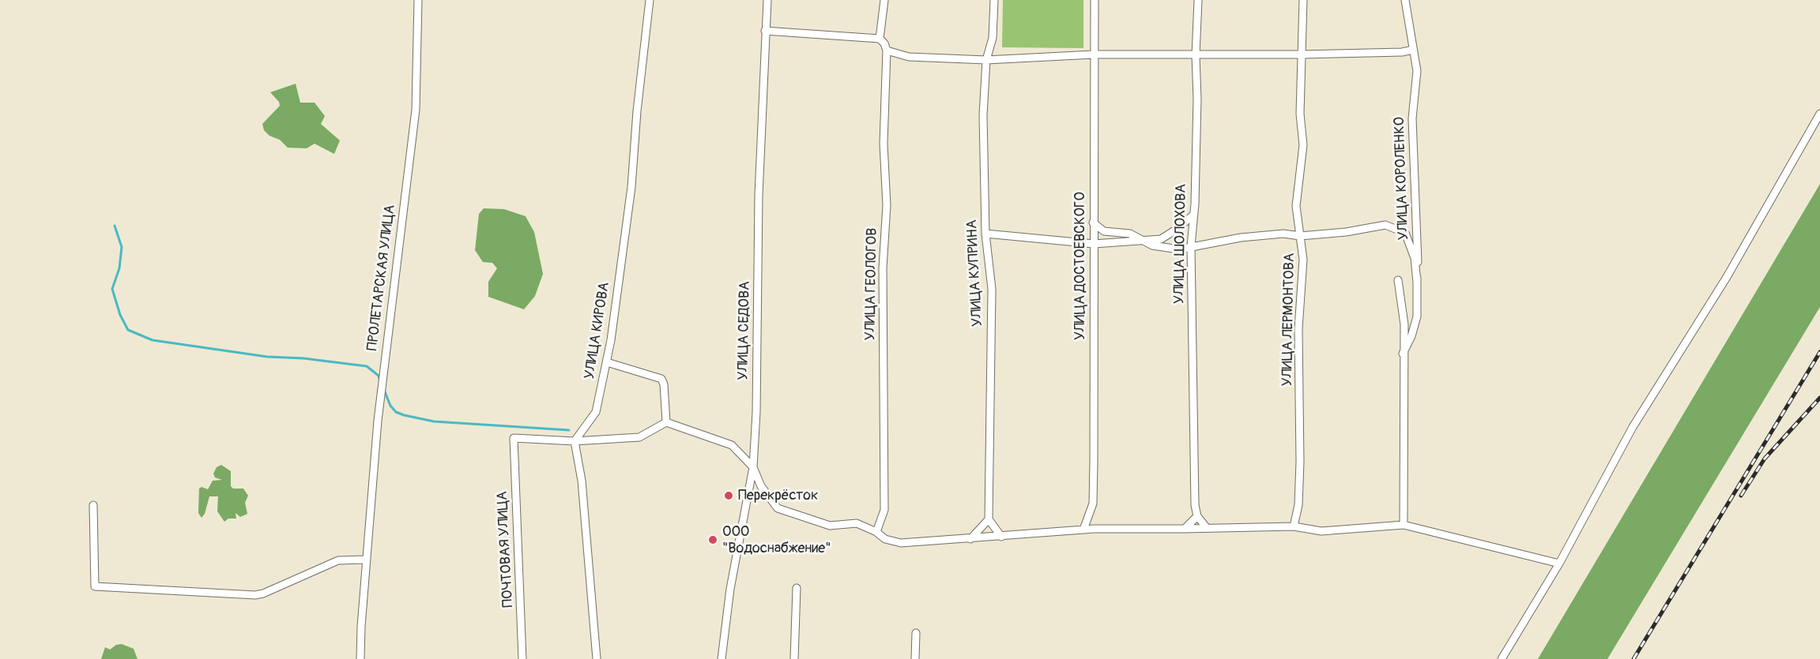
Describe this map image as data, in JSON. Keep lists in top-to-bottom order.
{
  "streets": {
    "street": [
      "УЛИЦА КОРОЛЕНКО",
      "УЛИЦА ШОЛОХОВА",
      "УЛИЦА ДОСТОЕВСКОГО",
      "УЛИЦА КУПРИНА",
      "ПРОЛЕТАРСКАЯ УЛИЦА",
      "УЛИЦА ГЕОЛОГОВ",
      "УЛИЦА ЛЕРМОНТОВА",
      "УЛИЦА КИРОВА",
      "УЛИЦА СЕДОВА",
      "ПОЧТОВАЯ УЛИЦА"
    ]
  },
  "crossings": [
    ["УЛИЦА КИРОВА", "ПОЧТОВАЯ УЛИЦА"]
  ],
  "places": ["Перекрёсток", "ООО \"Водоснабжение\""]
}
